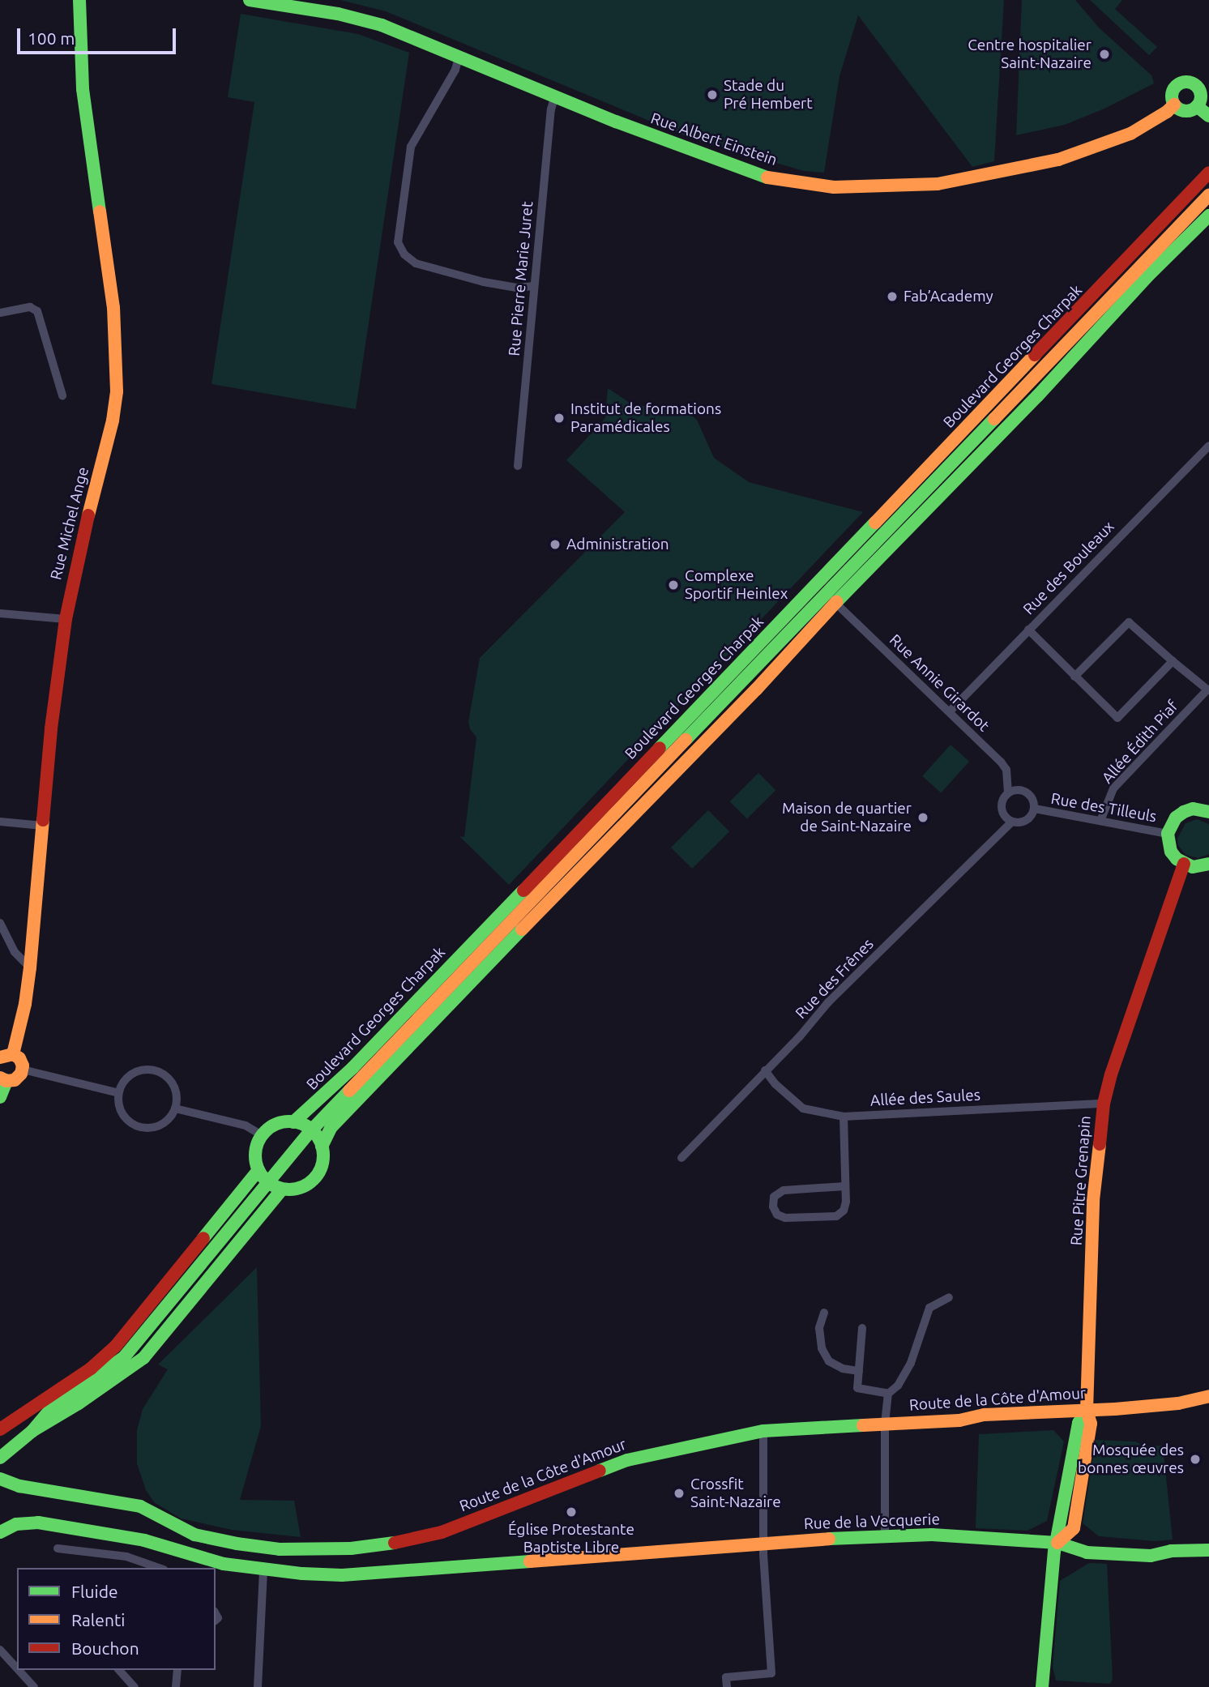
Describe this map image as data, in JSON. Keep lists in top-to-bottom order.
{
  "streets": {
    "main road": [
      "Rue Albert Einstein",
      "Boulevard Georges Charpak",
      "Rue Michel Ange",
      "Rue Pitre Grenapin",
      "Route de la Côte d'Amour",
      "Rue de la Vecquerie"
    ],
    "street": [
      "Rue Pierre Marie Juret",
      "Rue des Bouleaux",
      "Rue Annie Girardot",
      "Allée Édith Piaf",
      "Rue des Tilleuls",
      "Rue des Frênes",
      "Allée des Saules"
    ]
  },
  "crossings": [
    ["Rue Albert Einstein", "Rue Pierre Marie Juret"],
    ["Rue des Bouleaux", "Rue Annie Girardot"],
    ["Rue Annie Girardot", "Rue des Tilleuls"],
    ["Rue Annie Girardot", "Rue des Frênes"],
    ["Allée Édith Piaf", "Rue des Tilleuls"],
    ["Rue des Tilleuls", "Rue des Frênes"],
    ["Rue des Frênes", "Allée des Saules"],
    ["Allée des Saules", "Rue Pitre Grenapin"],
    ["Rue Pitre Grenapin", "Route de la Côte d'Amour"],
    ["Rue Pitre Grenapin", "Rue de la Vecquerie"]
  ],
  "places": [
    "Centre hospitalier Saint-Nazaire",
    "Stade du Pré Hembert",
    "Fab’Academy",
    "Institut de formations Paramédicales",
    "Administration",
    "Complexe Sportif Heinlex",
    "Maison de quartier de Saint-Nazaire",
    "Mosquée des bonnes œuvres",
    "Crossfit Saint-Nazaire",
    "Église Protestante Baptiste Libre"
  ],
  "legend": ["Fluide", "Ralenti", "Bouchon"],
  "scale_bar": "100 m"
}
